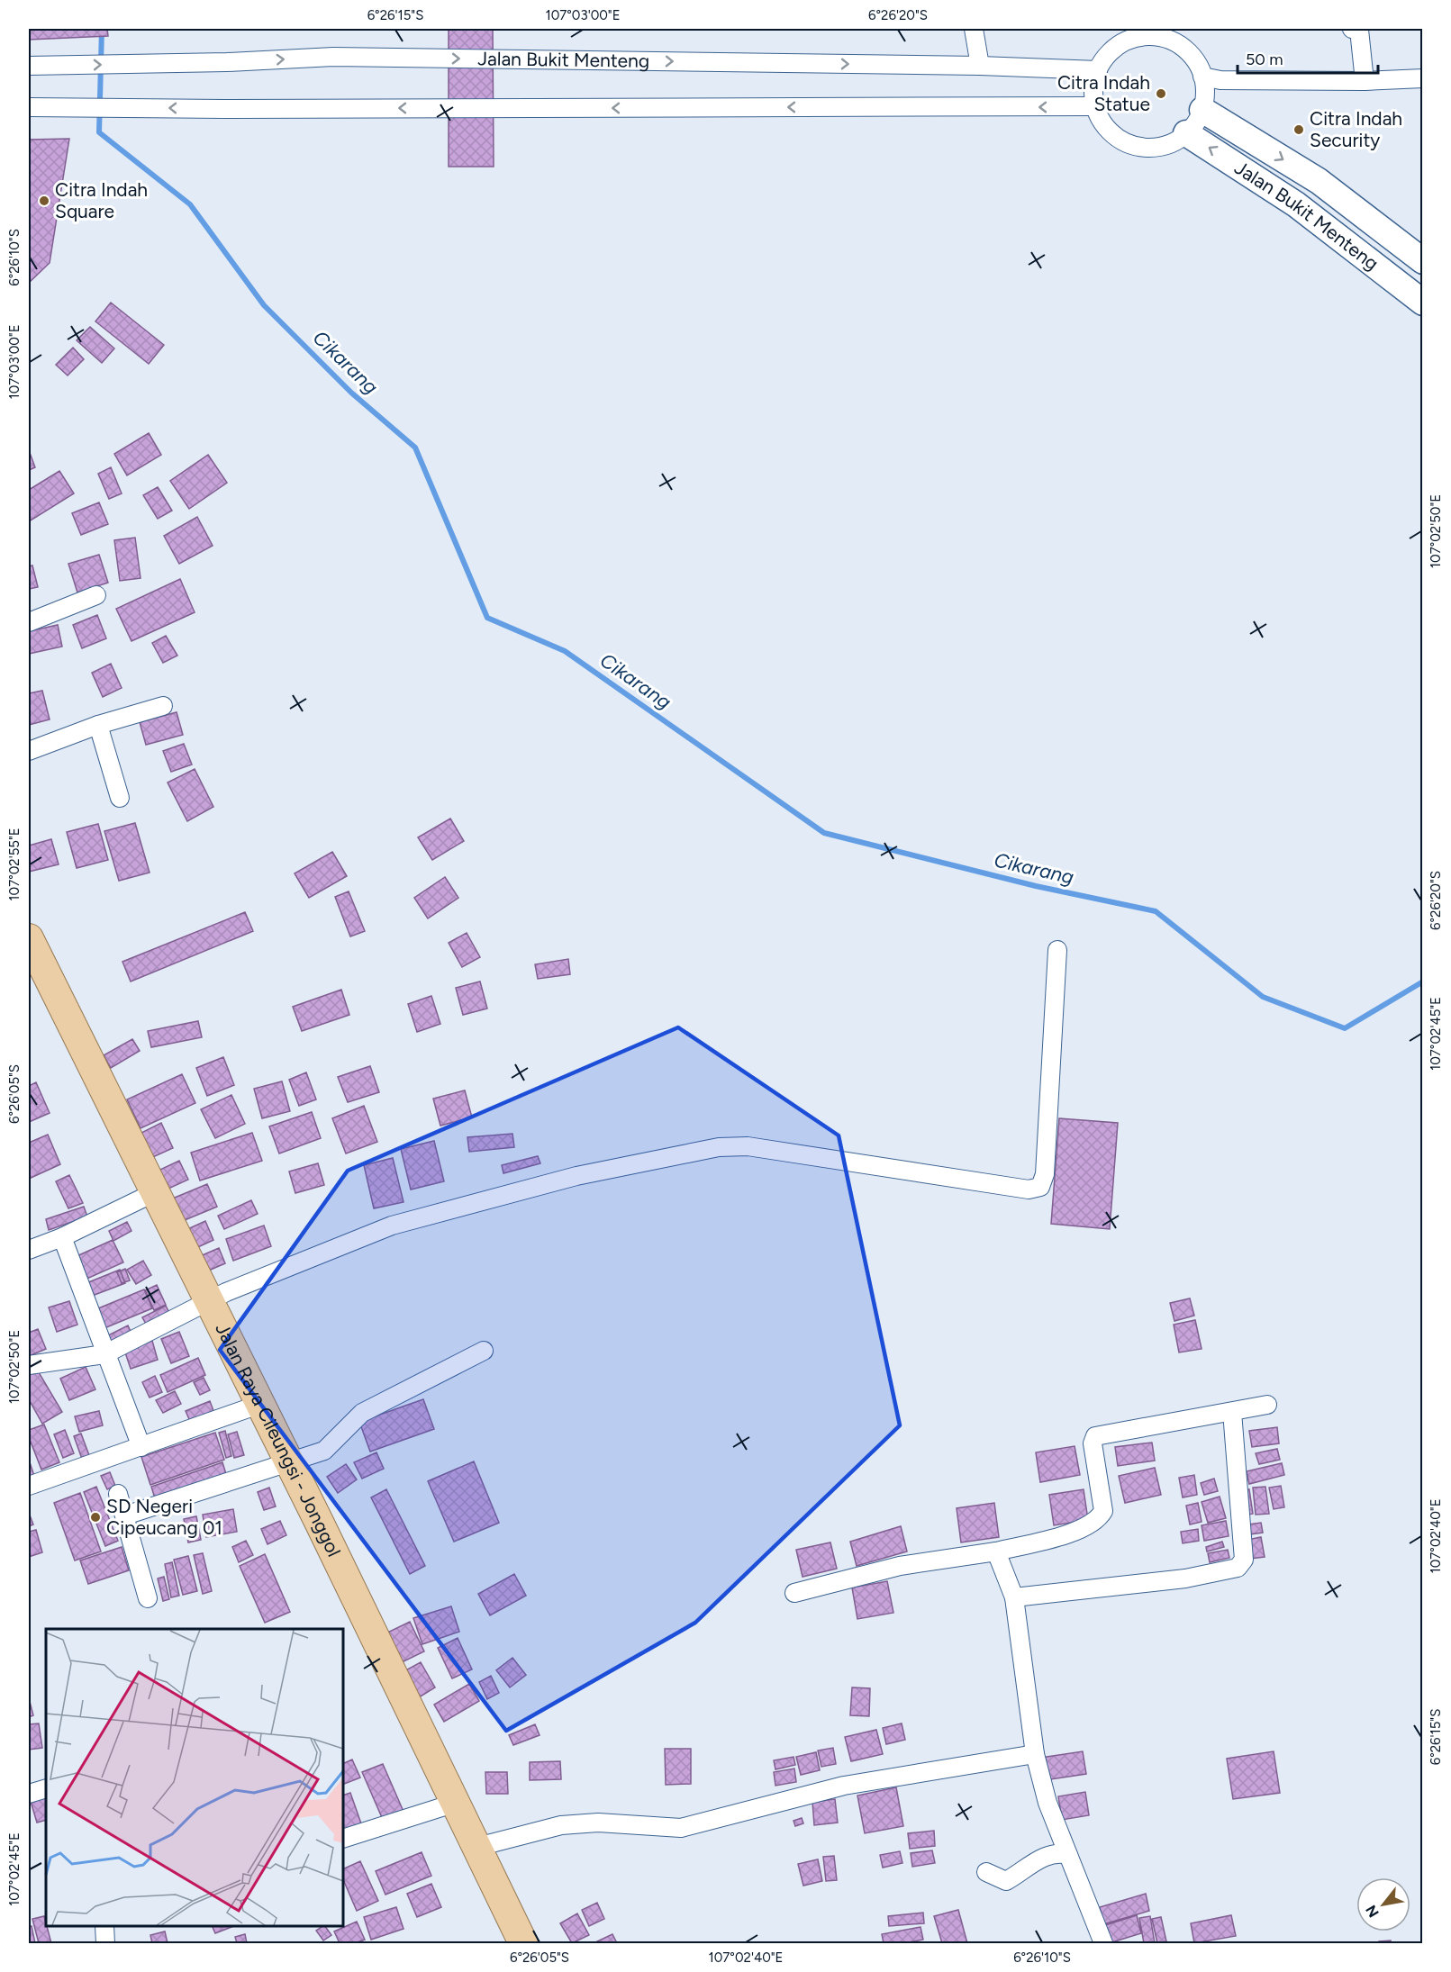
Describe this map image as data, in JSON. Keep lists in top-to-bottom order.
{
  "streets": {
    "main road": ["Jalan Raya Cileungsi - Jonggol"],
    "street": ["Jalan Bukit Menteng"]
  },
  "water": ["Cikarang"],
  "places": [
    "Citra Indah Statue",
    "Citra Indah Security",
    "Citra Indah Square",
    "SD Negeri Cipeucang 01"
  ],
  "scale_bar": "50 m",
  "north": "bottom left",
  "coordinates": [
    "6°26'15\"S",
    "107°03'00\"E",
    "6°26'20\"S",
    "6°26'10\"S",
    "107°02'50\"E",
    "107°02'55\"E",
    "107°02'45\"E",
    "6°26'05\"S",
    "107°02'40\"E"
  ]
}
